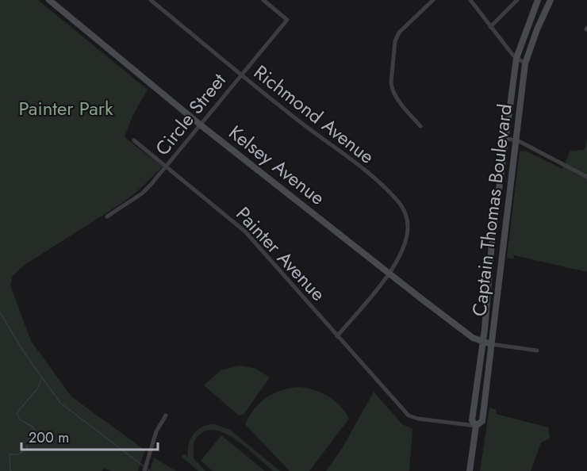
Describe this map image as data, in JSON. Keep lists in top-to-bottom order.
{
  "streets": {
    "main road": ["Kelsey Avenue", "Captain Thomas Boulevard"],
    "street": ["Circle Street", "Richmond Avenue", "Painter Avenue"]
  },
  "crossings": [
    ["Circle Street", "Richmond Avenue"],
    ["Circle Street", "Kelsey Avenue"],
    ["Circle Street", "Painter Avenue"],
    ["Richmond Avenue", "Kelsey Avenue"],
    ["Richmond Avenue", "Painter Avenue"],
    ["Kelsey Avenue", "Captain Thomas Boulevard"],
    ["Captain Thomas Boulevard", "Painter Avenue"]
  ],
  "parks": ["Painter Park"],
  "scale_bar": "200 m"
}
